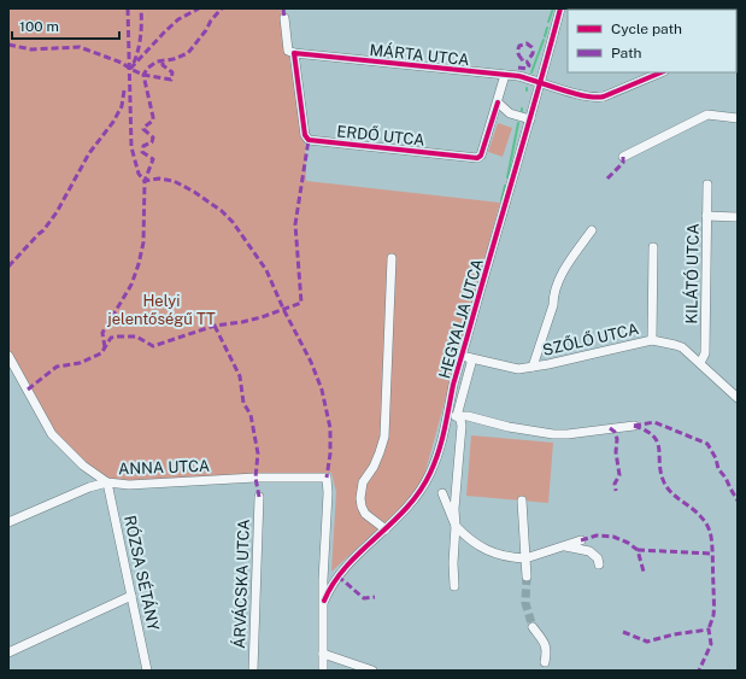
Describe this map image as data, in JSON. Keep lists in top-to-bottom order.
{
  "streets": {
    "street": [
      "MÁRTA UTCA",
      "ERDŐ UTCA",
      "KILÁTÓ UTCA",
      "HEGYALJA UTCA",
      "SZŐLŐ UTCA",
      "ANNA UTCA",
      "RÓZSA SÉTÁNY",
      "ÁRVÁCSKA UTCA"
    ]
  },
  "crossings": [
    ["MÁRTA UTCA", "ERDŐ UTCA"],
    ["MÁRTA UTCA", "HEGYALJA UTCA"],
    ["KILÁTÓ UTCA", "SZŐLŐ UTCA"],
    ["HEGYALJA UTCA", "SZŐLŐ UTCA"],
    ["HEGYALJA UTCA", "ANNA UTCA"],
    ["ANNA UTCA", "RÓZSA SÉTÁNY"]
  ],
  "parks": ["Helyi jelentőségű TT"],
  "legend": ["Cycle path", "Path"],
  "scale_bar": "100 m"
}
